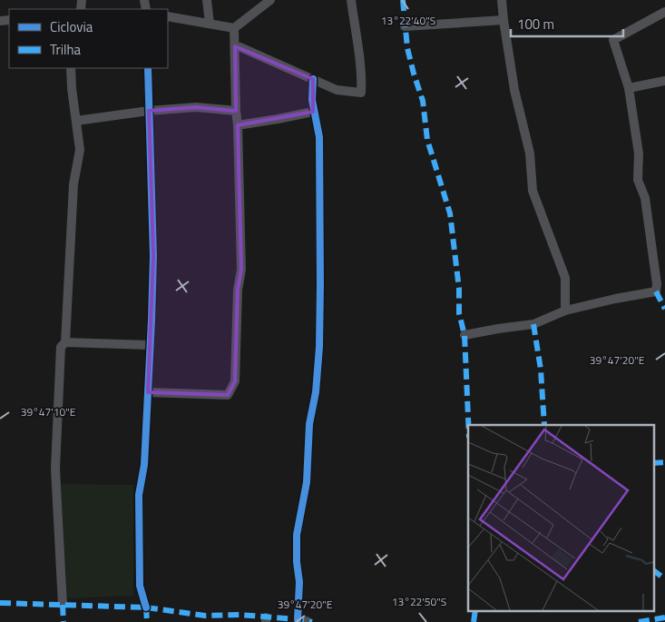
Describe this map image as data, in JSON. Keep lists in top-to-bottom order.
{
  "legend": ["Ciclovia", "Trilha"],
  "scale_bar": "100 m",
  "coordinates": [
    "13°22'40\"S",
    "39°47'20\"E",
    "39°47'10\"E",
    "13°22'50\"S"
  ]
}
